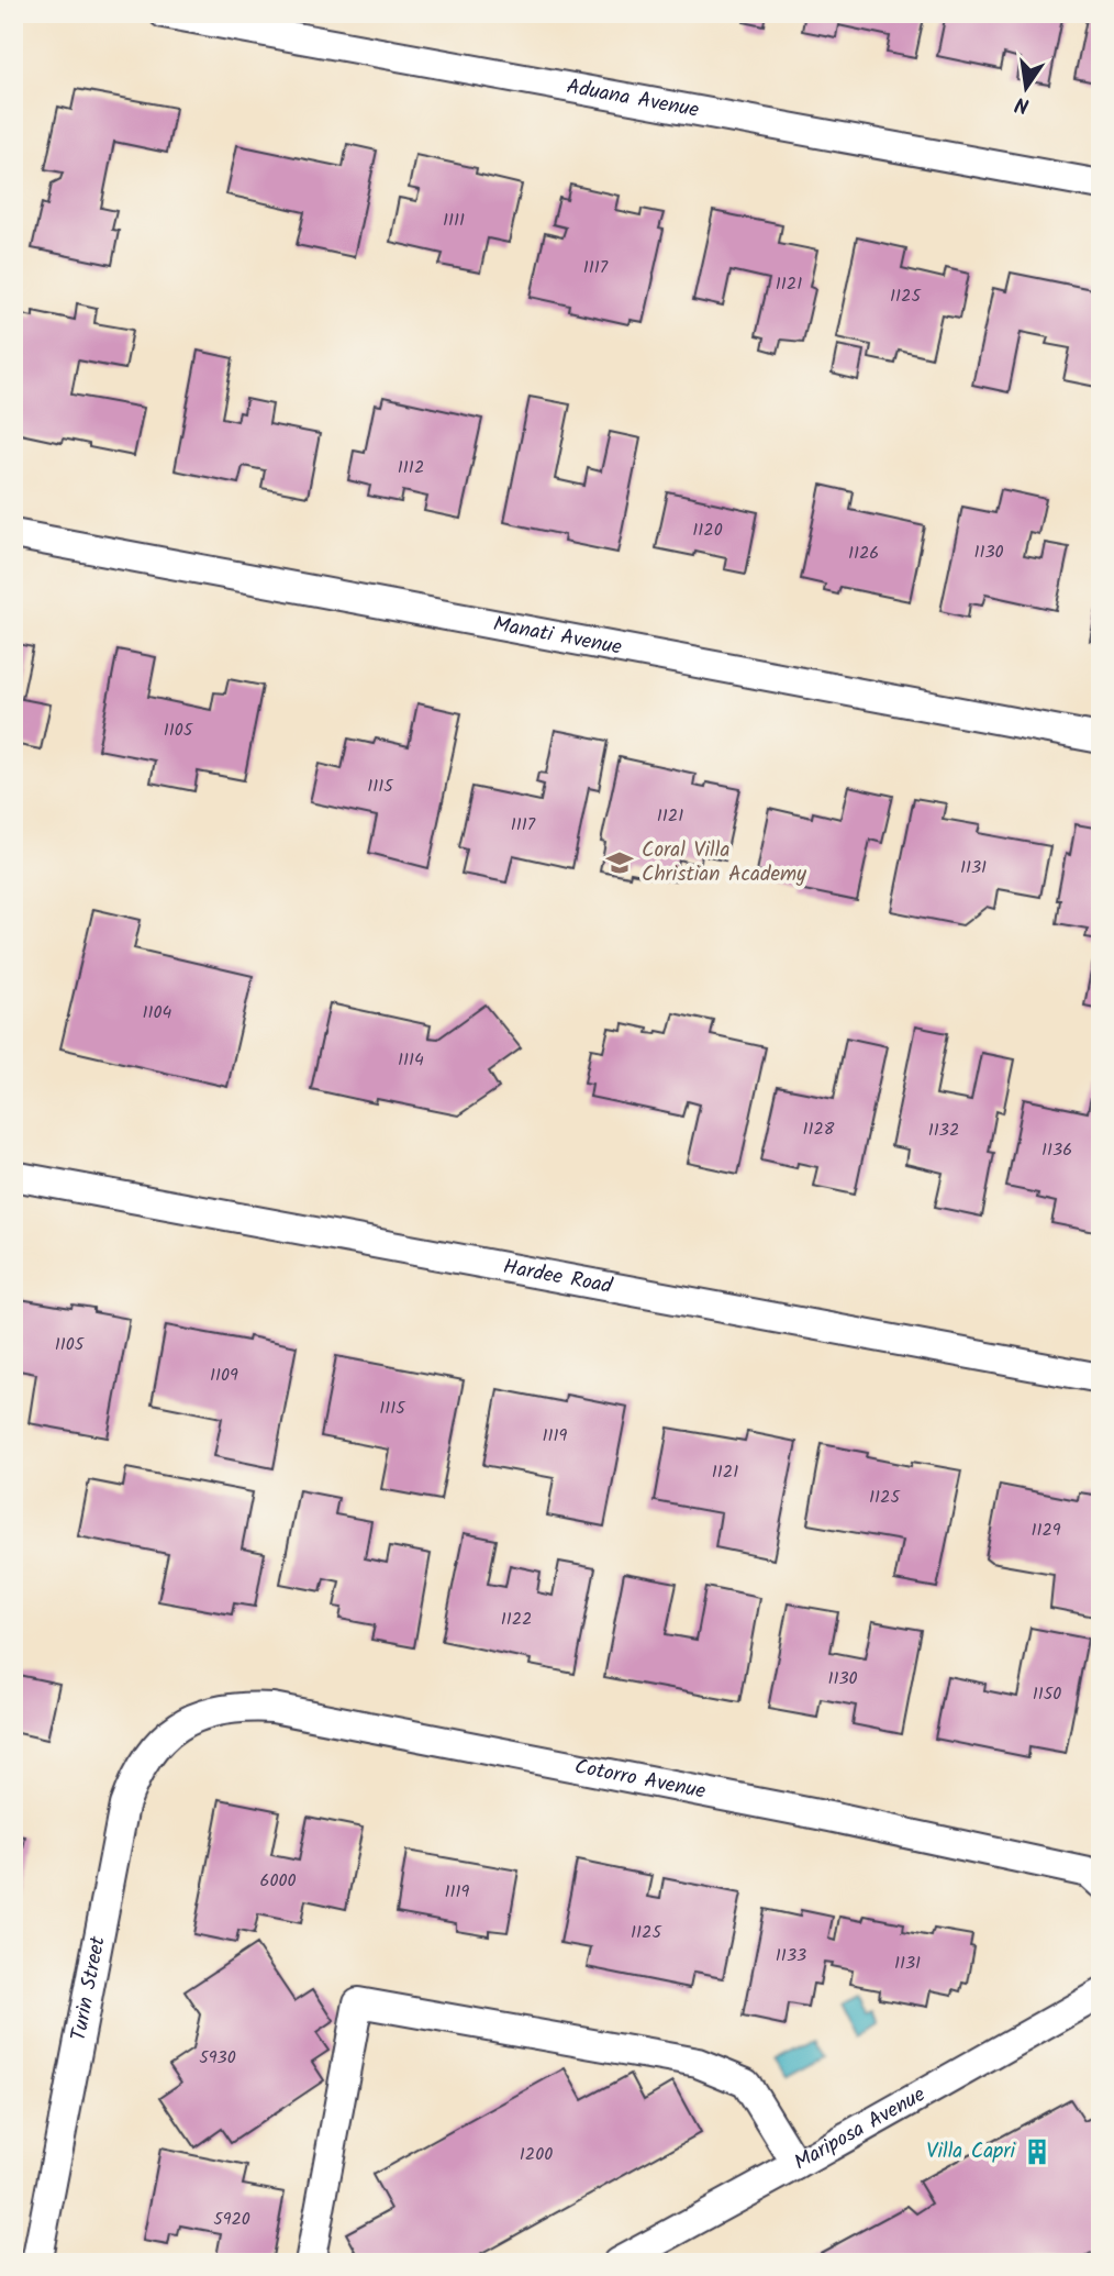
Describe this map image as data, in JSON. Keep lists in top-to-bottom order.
{
  "streets": {
    "street": [
      "Aduana Avenue",
      "Manati Avenue",
      "Hardee Road",
      "Cotorro Avenue",
      "Turin Street",
      "Mariposa Avenue"
    ]
  },
  "crossings": [
    ["Cotorro Avenue", "Turin Street"]
  ],
  "places": {
    "school or university": ["Coral Villa Christian Academy"],
    "building": ["Villa Capri"]
  },
  "house_numbers": [
    "1111",
    "1117",
    "1121",
    "1125",
    "1112",
    "1120",
    "1130",
    "1126",
    "1105",
    "1115",
    "1121",
    "1117",
    "1131",
    "1104",
    "1114",
    "1128",
    "1132",
    "1136",
    "1105",
    "1109",
    "1115",
    "1119",
    "1121",
    "1125",
    "1129",
    "1122",
    "1130",
    "1150",
    "6000",
    "1119",
    "1125",
    "1133",
    "1131",
    "5930",
    "1200",
    "5920"
  ],
  "north": "bottom"
}
